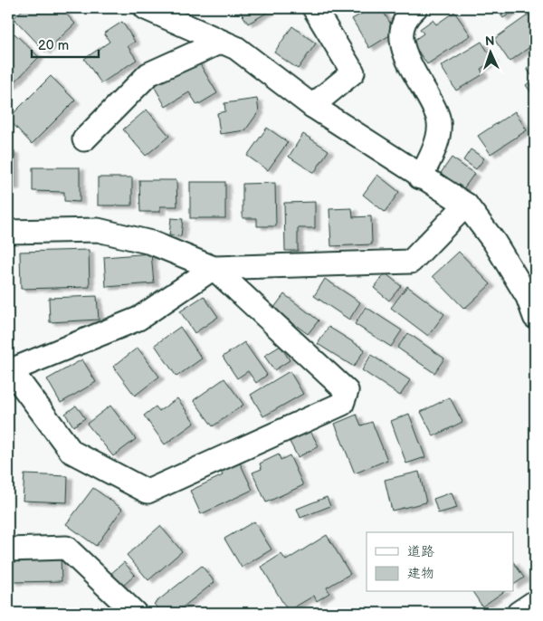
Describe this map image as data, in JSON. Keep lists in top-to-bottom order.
{
  "legend": ["道路", "建物"],
  "scale_bar": "20 m",
  "north": "top"
}
